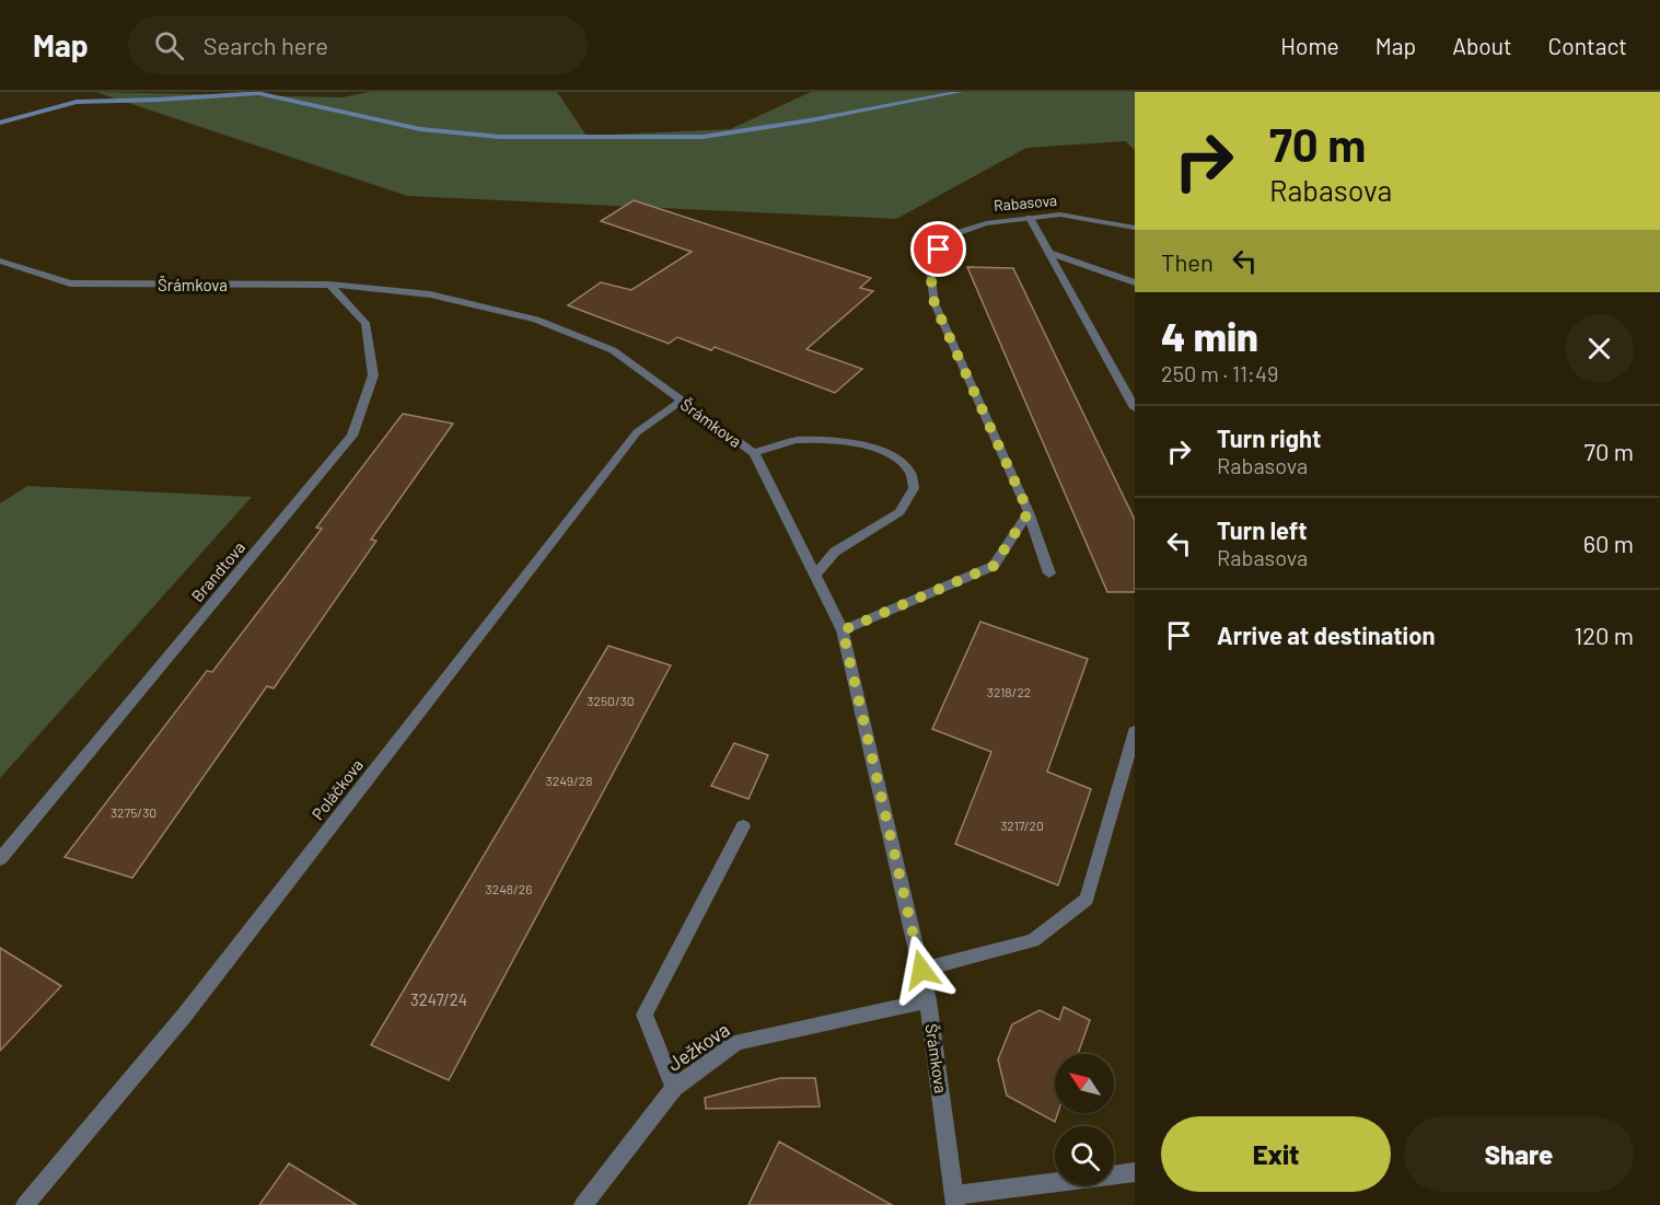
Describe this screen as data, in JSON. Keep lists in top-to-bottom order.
{
  "streets": {
    "street": [
      "Rabasova",
      "Šrámkova",
      "Brandtova",
      "Poláčkova",
      "Ježkova"
    ]
  },
  "crossings": [
    ["Šrámkova", "Brandtova"],
    ["Šrámkova", "Poláčkova"],
    ["Šrámkova", "Ježkova"]
  ],
  "house_numbers": [
    "3218/22",
    "3250/30",
    "3249/28",
    "3275/30",
    "3217/20",
    "3248/26",
    "3247/24"
  ],
  "north": "top left",
  "page": {
    "header": "Map",
    "search": "Search here",
    "nav": [
      "Home",
      "Map",
      "About",
      "Contact"
    ],
    "turn": ["70 m", "Rabasova"],
    "then": "Then",
    "heading": ["4 min", "250 m · 11:49"],
    "list": [
      {
        "name": "Turn right",
        "note": "Rabasova",
        "value": "70 m"
      },
      {
        "name": "Turn left",
        "note": "Rabasova",
        "value": "60 m"
      },
      {
        "name": "Arrive at destination",
        "value": "120 m"
      }
    ],
    "buttons": ["Exit", "Share"]
  }
}
